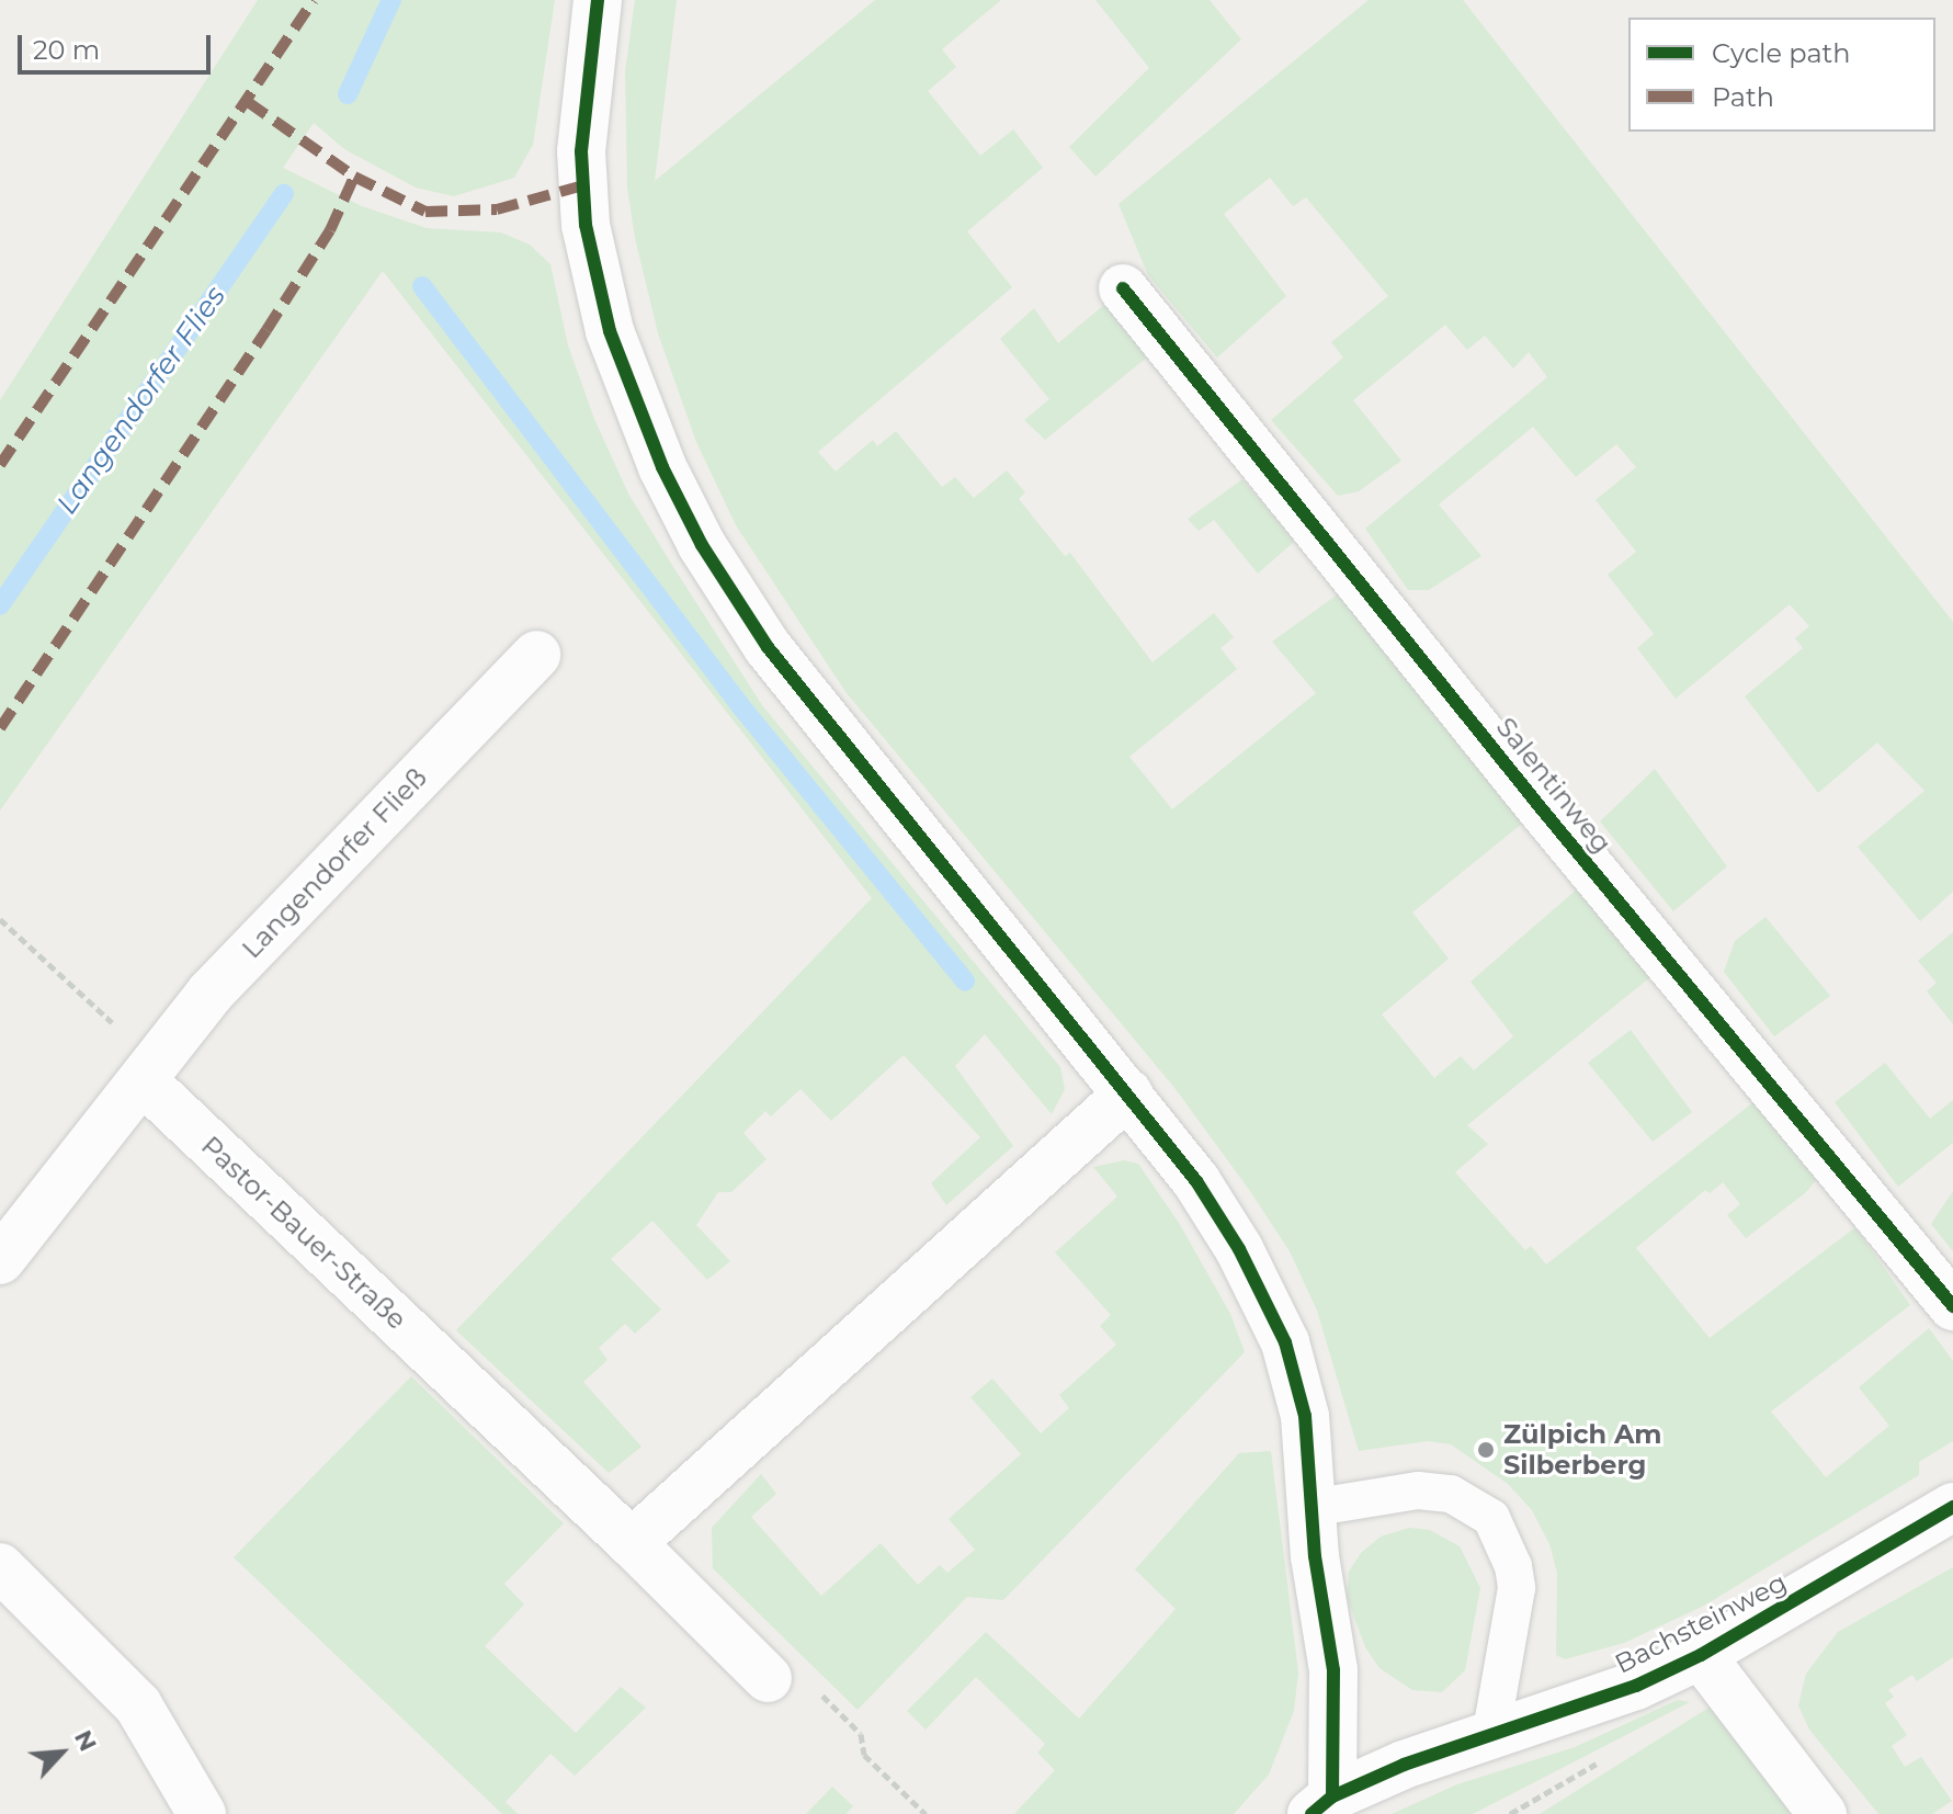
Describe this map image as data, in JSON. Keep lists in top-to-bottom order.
{
  "streets": {
    "street": [
      "Salentinweg",
      "Langendorfer Fließ",
      "Pastor-Bauer-Straße",
      "Bachsteinweg"
    ]
  },
  "crossings": [
    ["Langendorfer Fließ", "Pastor-Bauer-Straße"]
  ],
  "water": ["Langendorfer Flies"],
  "places": ["Zülpich Am Silberberg"],
  "legend": ["Cycle path", "Path"],
  "scale_bar": "20 m",
  "north": "top right"
}
